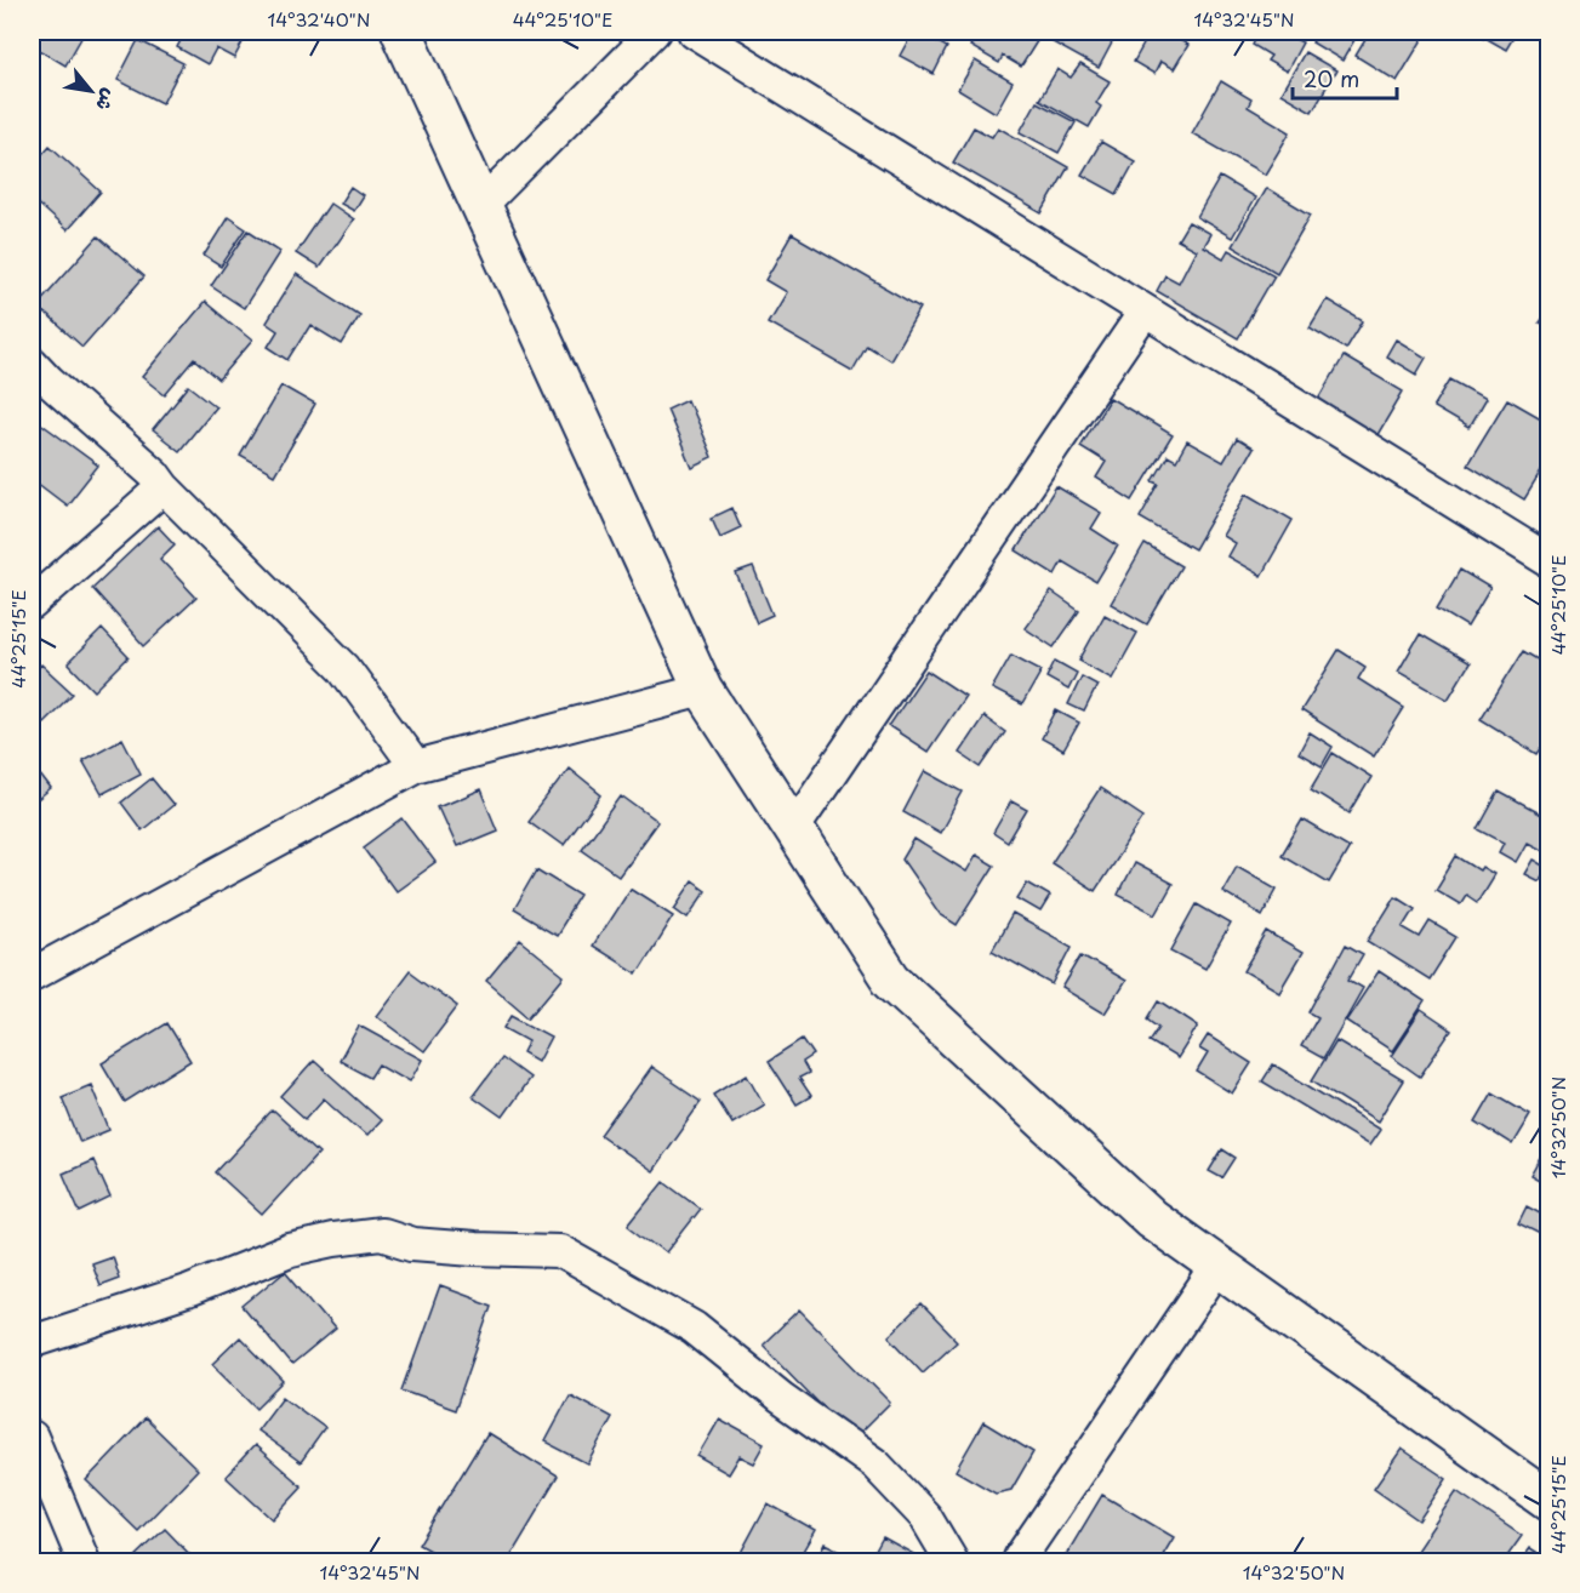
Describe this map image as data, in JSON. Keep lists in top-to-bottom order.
{
  "scale_bar": "20 m",
  "north": "bottom right",
  "coordinates": [
    "14°32'40\"N",
    "44°25'10\"E",
    "14°32'45\"N",
    "44°25'15\"E",
    "14°32'50\"N"
  ]
}
